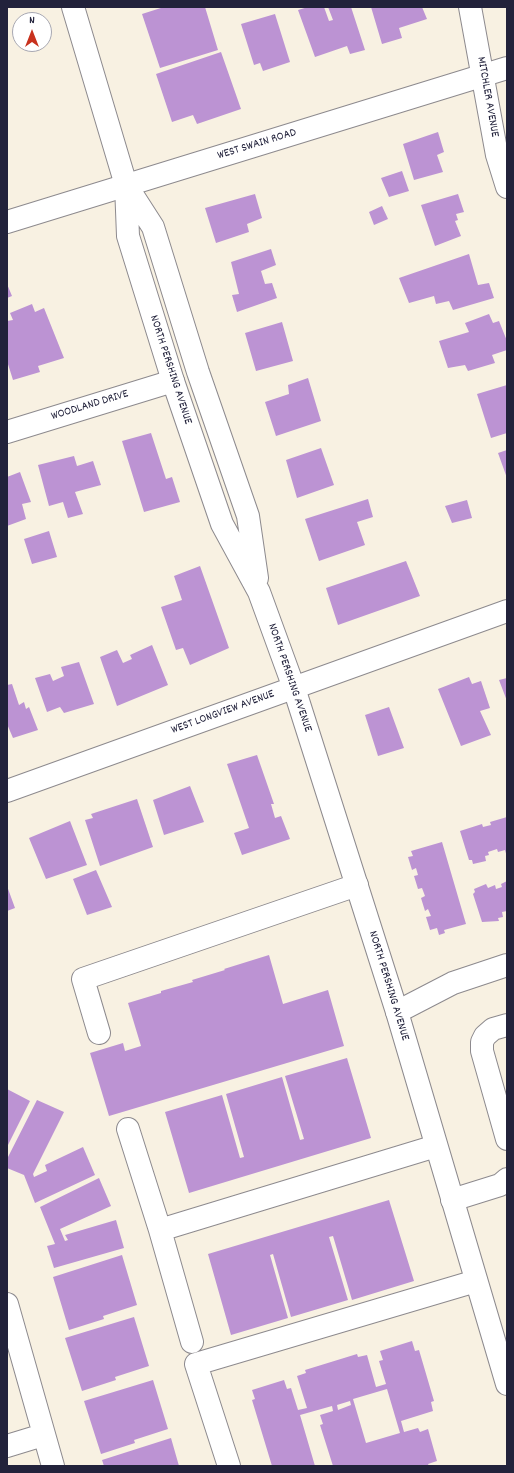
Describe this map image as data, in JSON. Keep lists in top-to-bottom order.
{
  "streets": {
    "main road": [
      "MITCHLER AVENUE",
      "WEST SWAIN ROAD",
      "NORTH PERSHING AVENUE",
      "WOODLAND DRIVE",
      "WEST LONGVIEW AVENUE"
    ]
  },
  "crossings": [
    ["MITCHLER AVENUE", "WEST SWAIN ROAD"],
    ["WEST SWAIN ROAD", "NORTH PERSHING AVENUE"],
    ["NORTH PERSHING AVENUE", "WOODLAND DRIVE"],
    ["NORTH PERSHING AVENUE", "WEST LONGVIEW AVENUE"]
  ],
  "north": "top"
}
